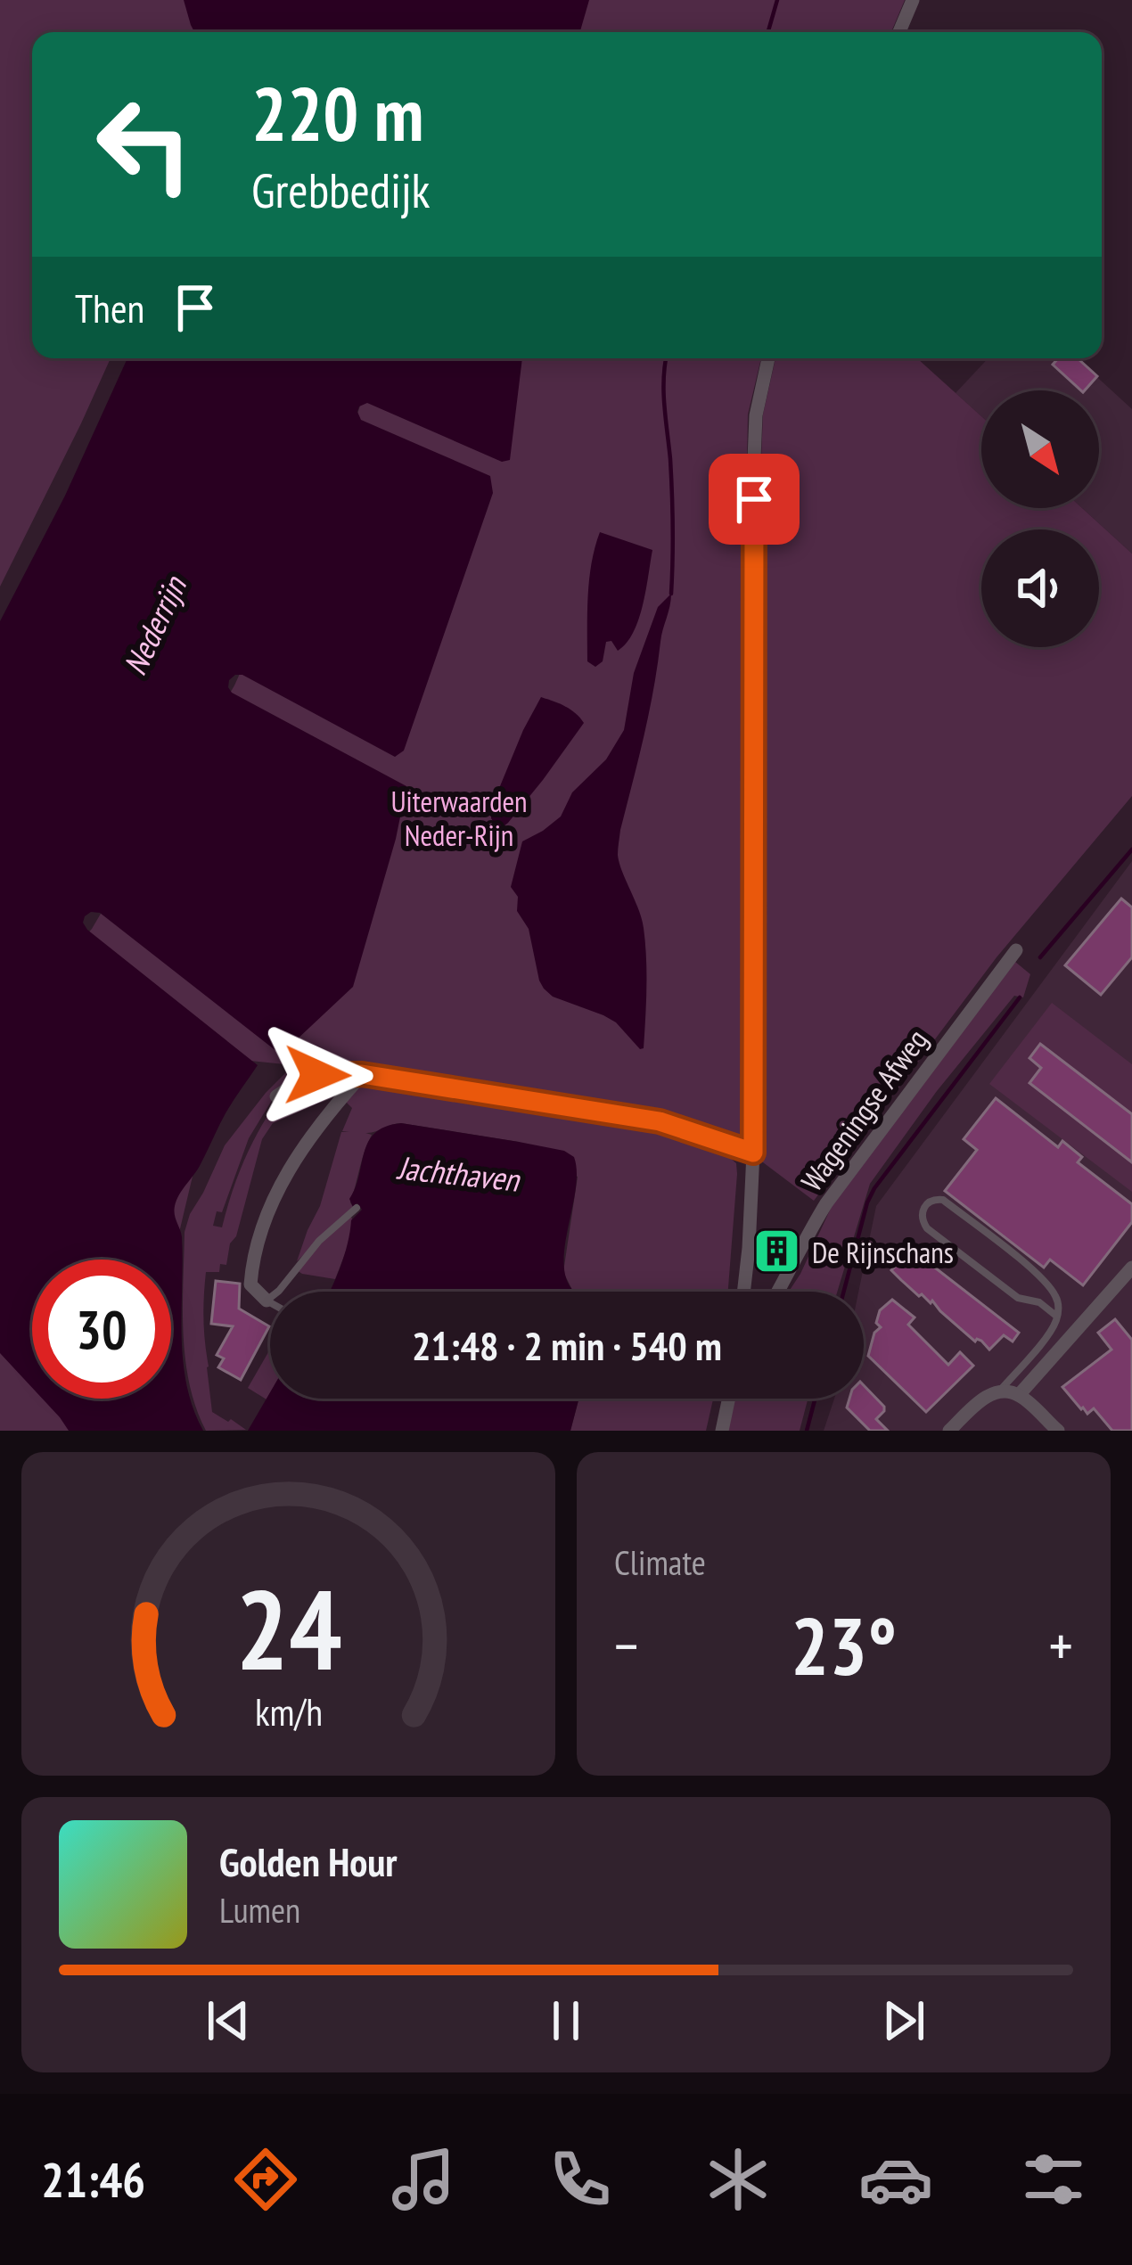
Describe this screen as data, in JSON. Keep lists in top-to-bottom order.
{
  "streets": {
    "street": ["Wageningse Afweg"]
  },
  "water": ["Nederrijn", "Jachthaven"],
  "parks": ["Uiterwaarden Neder-Rijn"],
  "places": {
    "building": ["De Rijnschans"]
  },
  "north": "bottom right",
  "page": {
    "turn": ["220 m", "Grebbedijk"],
    "then": "Then",
    "limit": "30",
    "trip": "21:48 · 2 min · 540 m",
    "tile": "Climate",
    "heat": ["−", "23°", "+"],
    "song": ["Golden Hour", "Lumen"],
    "tabs": "21:46",
    "gauge": ["24", "km/h"]
  }
}
